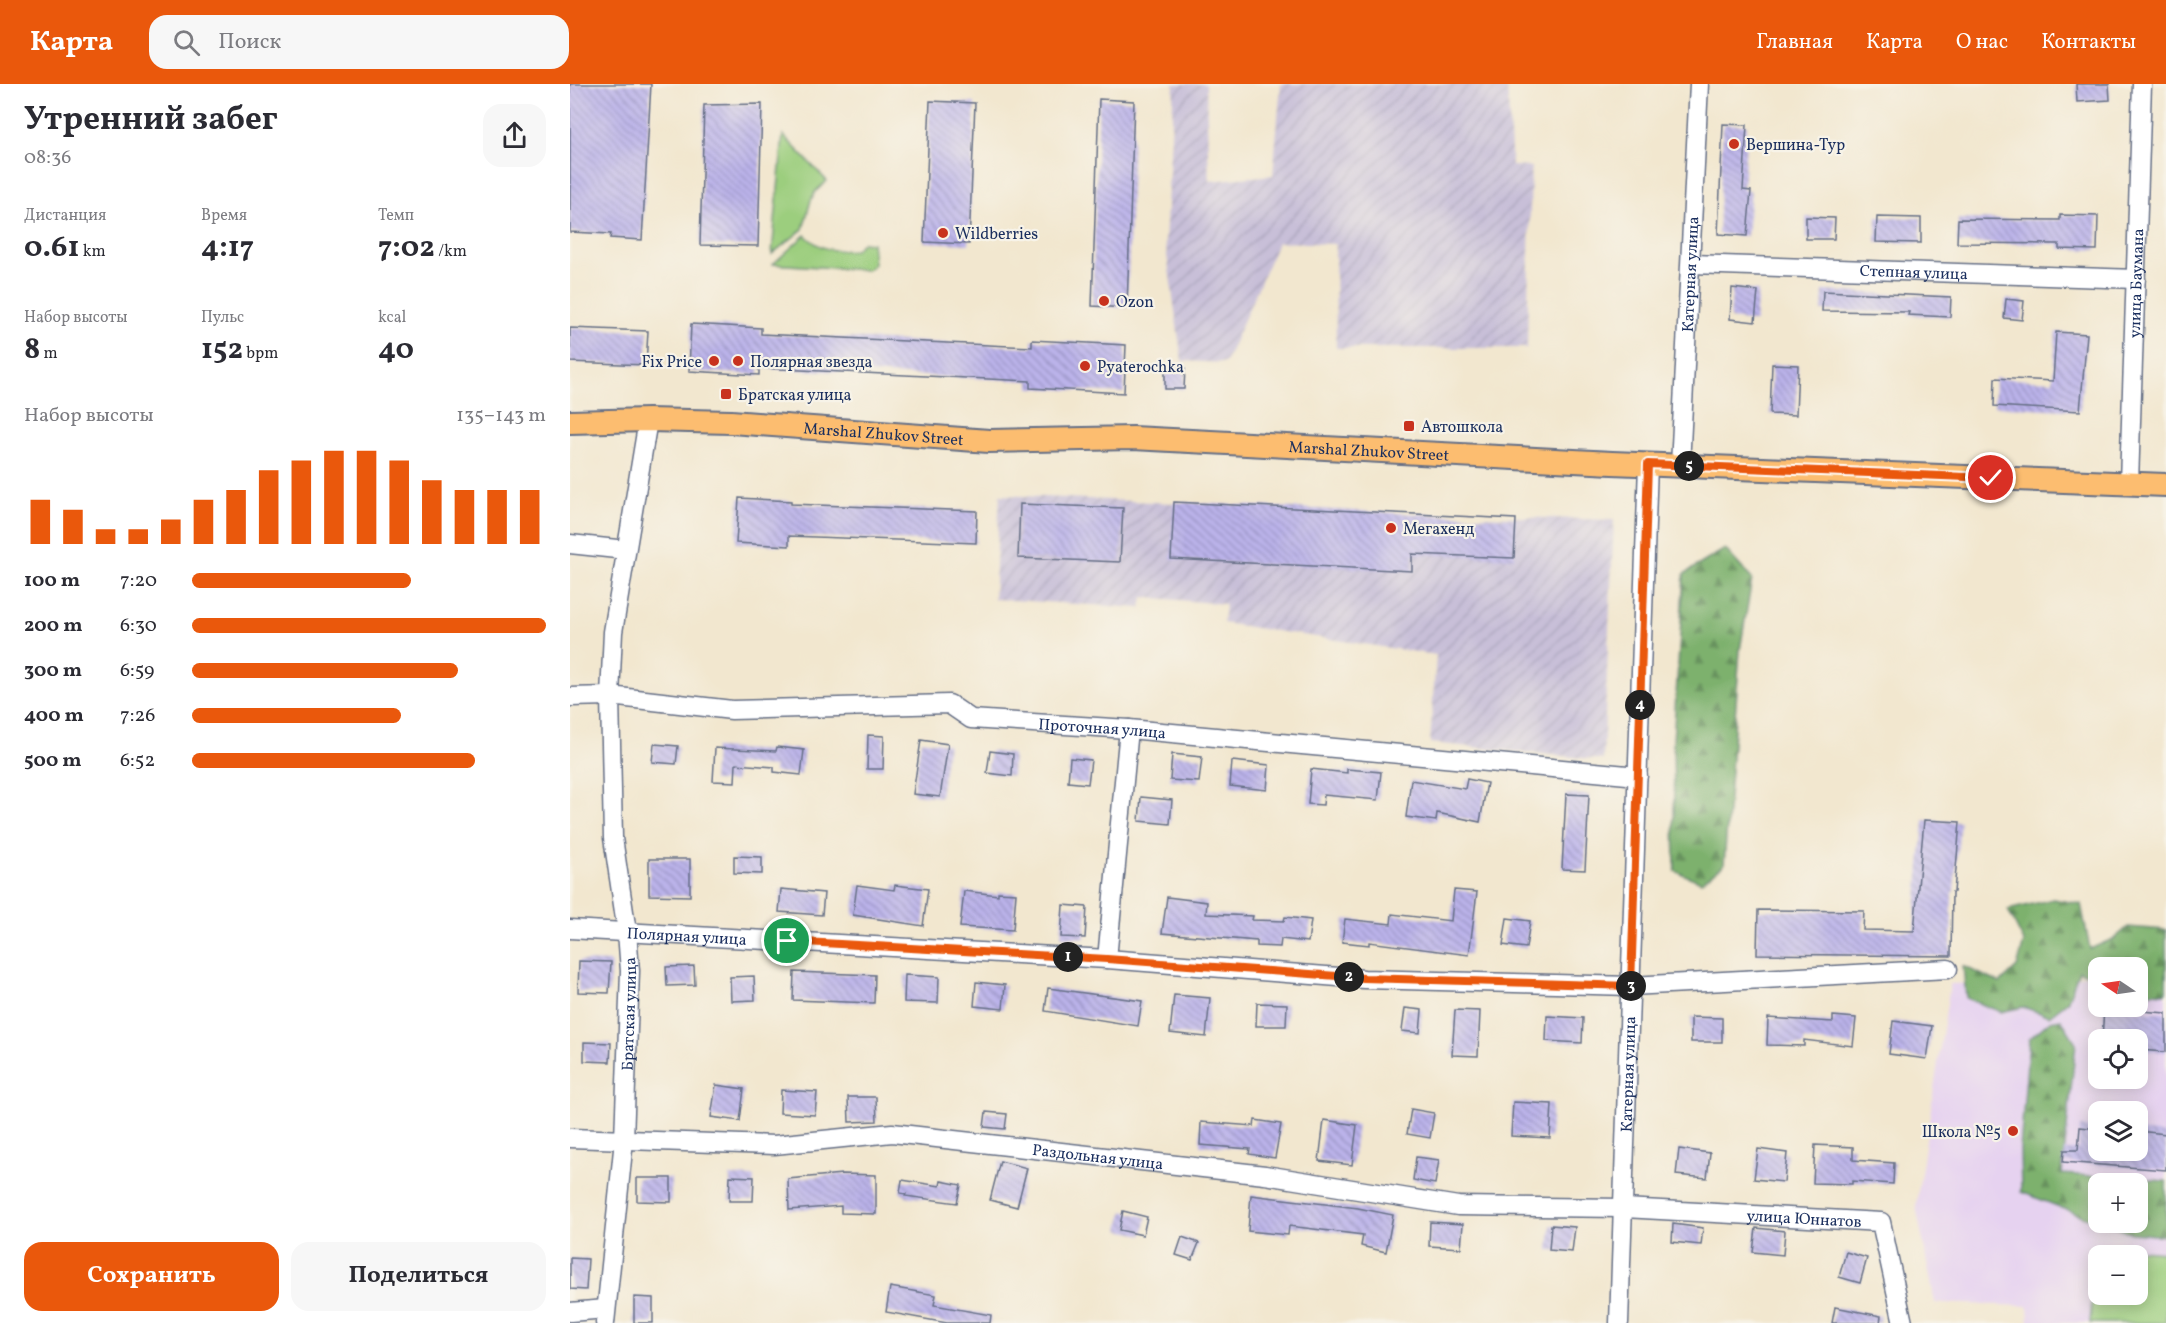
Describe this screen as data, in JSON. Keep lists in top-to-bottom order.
{
  "streets": {
    "main road": ["Marshal Zhukov Street"],
    "street": [
      "Степная улица",
      "Катерная улица",
      "улица Баумана",
      "Проточная улица",
      "Полярная улица",
      "Братская улица",
      "Раздольная улица",
      "улица Юннатов"
    ]
  },
  "crossings": [
    ["Степная улица", "Катерная улица"],
    ["Степная улица", "улица Баумана"],
    ["Катерная улица", "Marshal Zhukov Street"],
    ["Катерная улица", "Проточная улица"],
    ["Катерная улица", "Полярная улица"],
    ["Катерная улица", "Раздольная улица"],
    ["Катерная улица", "улица Юннатов"],
    ["улица Баумана", "Marshal Zhukov Street"],
    ["Marshal Zhukov Street", "Братская улица"],
    ["Проточная улица", "Братская улица"],
    ["Полярная улица", "Братская улица"],
    ["Братская улица", "Раздольная улица"],
    ["Раздольная улица", "улица Юннатов"]
  ],
  "places": {
    "other": [
      "Вершина-Тур",
      "Wildberries",
      "Ozon",
      "Fix Price",
      "Полярная звезда",
      "Pyaterochka",
      "Мегахенд",
      "Школа №5"
    ],
    "transit": ["Братская улица", "Автошкола"]
  },
  "north": "left",
  "page": {
    "header": "Карта",
    "search": "Поиск",
    "nav": [
      "Главная",
      "Карта",
      "О нас",
      "Контакты"
    ],
    "heading": ["Утренний забег", "08:36"],
    "stats": [
      ["Дистанция", "0.61 km"],
      ["Время", "4:17"],
      ["Темп", "7:02 /km"],
      ["Набор высоты", "8 m"],
      ["Пульс", "152 bpm"],
      ["kcal", "40"]
    ],
    "chart": ["Набор высоты", "135–143 m"],
    "pins": [
      "5",
      "4",
      "1",
      "2",
      "3"
    ],
    "list": [
      {
        "name": "100 m",
        "note": "7:20"
      },
      {
        "name": "200 m",
        "note": "6:30"
      },
      {
        "name": "300 m",
        "note": "6:59"
      },
      {
        "name": "400 m",
        "note": "7:26"
      },
      {
        "name": "500 m",
        "note": "6:52"
      }
    ],
    "map_buttons": ["+", "−"],
    "buttons": ["Сохранить", "Поделиться"]
  }
}
